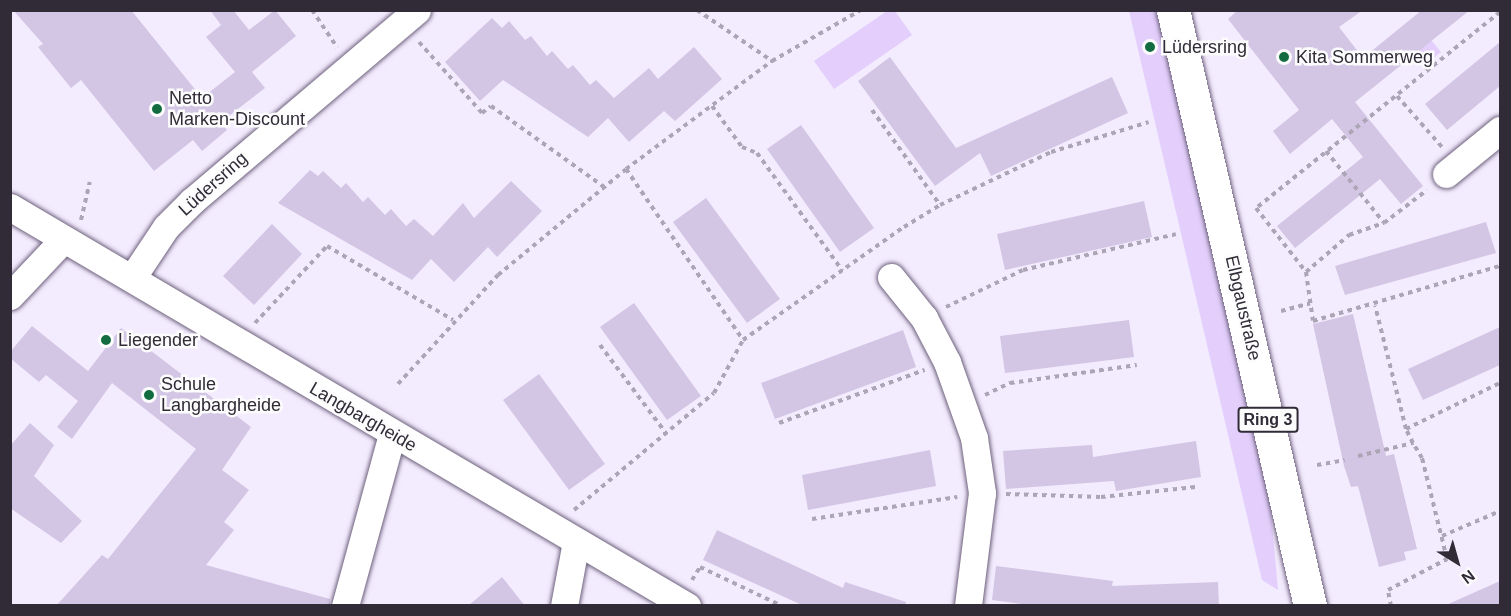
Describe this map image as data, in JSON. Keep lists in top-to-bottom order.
{
  "streets": {
    "main road": ["Elbgaustraße", "Ring 3"],
    "street": ["Lüdersring", "Langbargheide"]
  },
  "crossings": [
    ["Lüdersring", "Langbargheide"]
  ],
  "places": [
    "Lüdersring",
    "Kita Sommerweg",
    "Netto Marken-Discount",
    "Liegender",
    "Schule Langbargheide"
  ],
  "north": "bottom right"
}
